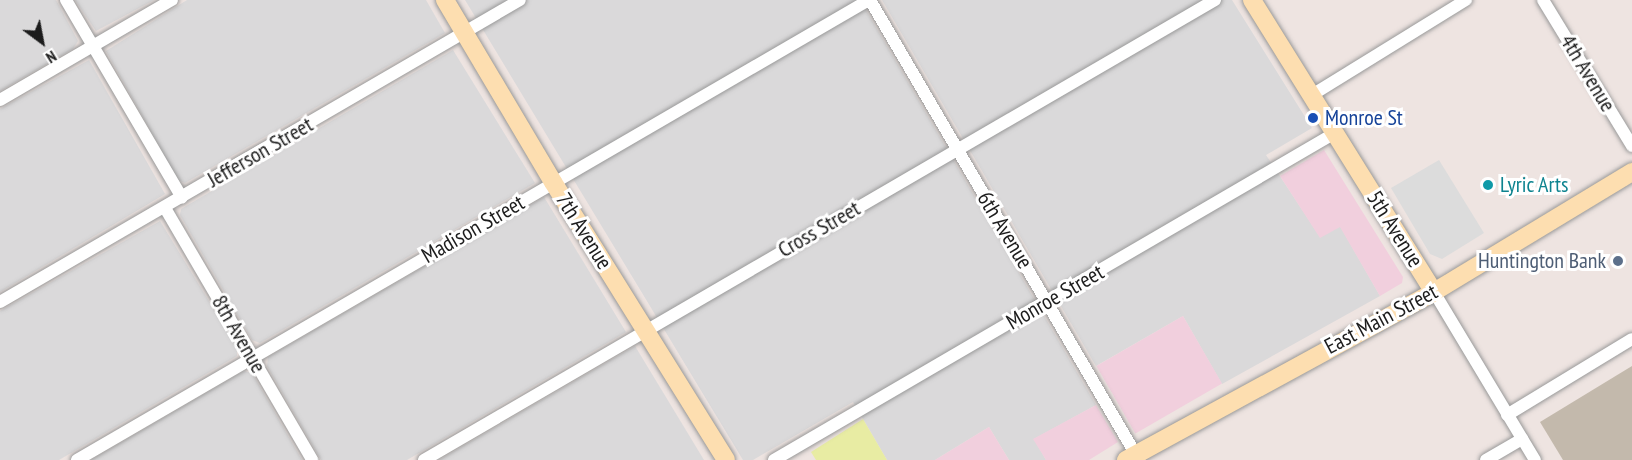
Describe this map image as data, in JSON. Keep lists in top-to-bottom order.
{
  "streets": {
    "main road": ["5th Avenue", "7th Avenue", "East Main Street"],
    "street": [
      "4th Avenue",
      "Jefferson Street",
      "Madison Street",
      "Cross Street",
      "6th Avenue",
      "Monroe Street",
      "8th Avenue"
    ]
  },
  "crossings": [
    ["Jefferson Street", "7th Avenue"],
    ["Jefferson Street", "8th Avenue"],
    ["Madison Street", "6th Avenue"],
    ["Madison Street", "7th Avenue"],
    ["Madison Street", "8th Avenue"],
    ["Cross Street", "6th Avenue"],
    ["Cross Street", "7th Avenue"],
    ["5th Avenue", "Monroe Street"],
    ["5th Avenue", "East Main Street"],
    ["6th Avenue", "Monroe Street"],
    ["6th Avenue", "East Main Street"]
  ],
  "places": ["Monroe St", "Lyric Arts", "Huntington Bank"],
  "north": "bottom right"
}
